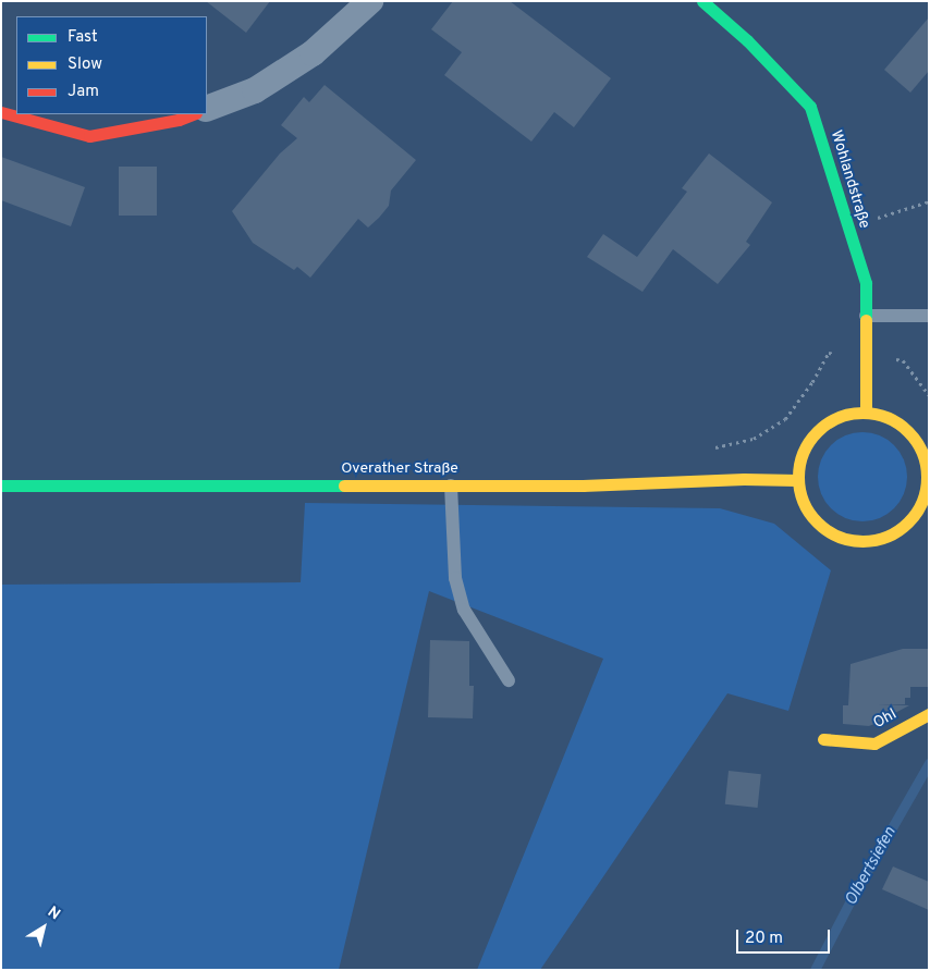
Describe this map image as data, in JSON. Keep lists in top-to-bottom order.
{
  "streets": {
    "main road": ["Wohlandstraße", "Overather Straße", "Ohl"]
  },
  "crossings": [
    ["Wohlandstraße", "Overather Straße"]
  ],
  "water": ["Olbertsiefen"],
  "legend": ["Fast", "Slow", "Jam"],
  "scale_bar": "20 m",
  "north": "top right"
}
